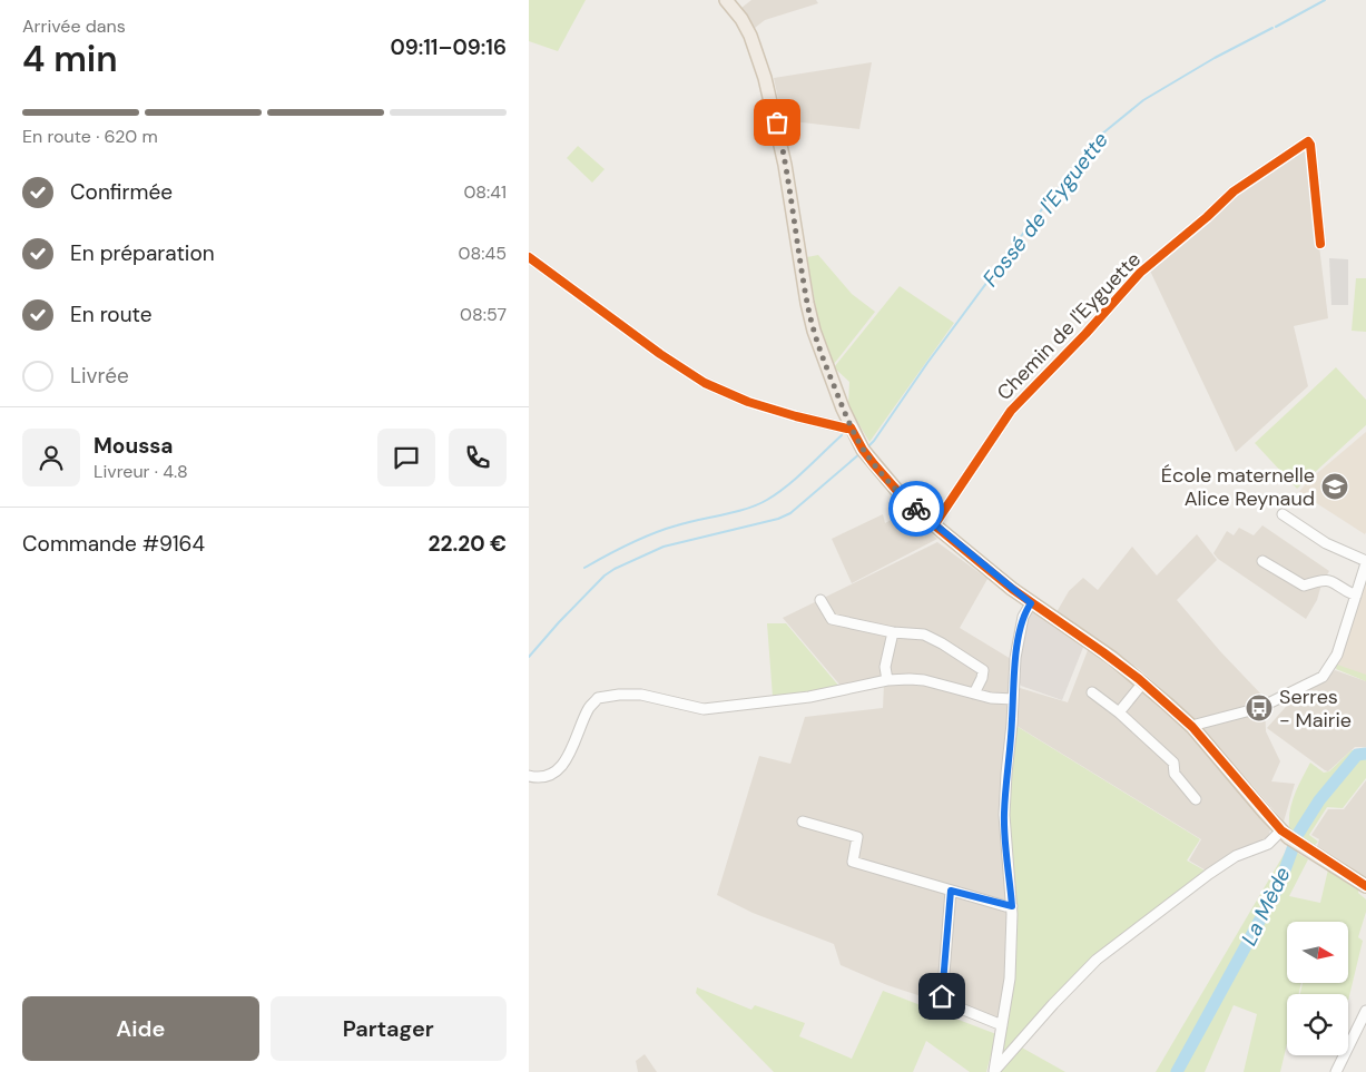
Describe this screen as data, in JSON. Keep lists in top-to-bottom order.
{
  "streets": {
    "street": ["Chemin de l'Eyguette"]
  },
  "water": ["Fossé de l'Eyguette", "La Mède"],
  "places": {
    "school or university": ["École maternelle Alice Reynaud"],
    "bus stop": ["Serres - Mairie"]
  },
  "north": "right",
  "page": {
    "heading": ["4 min", "Arrivée dans", "09:11–09:16"],
    "panel": [
      "Moussa",
      "Livreur · 4.8",
      "Commande #9164",
      "22.20 €"
    ],
    "bar": "En route · 620 m",
    "list": [
      ["Confirmée", "08:41"],
      ["En préparation", "08:45"],
      ["En route", "08:57"],
      "Livrée"
    ],
    "buttons": ["Aide", "Partager"]
  }
}
